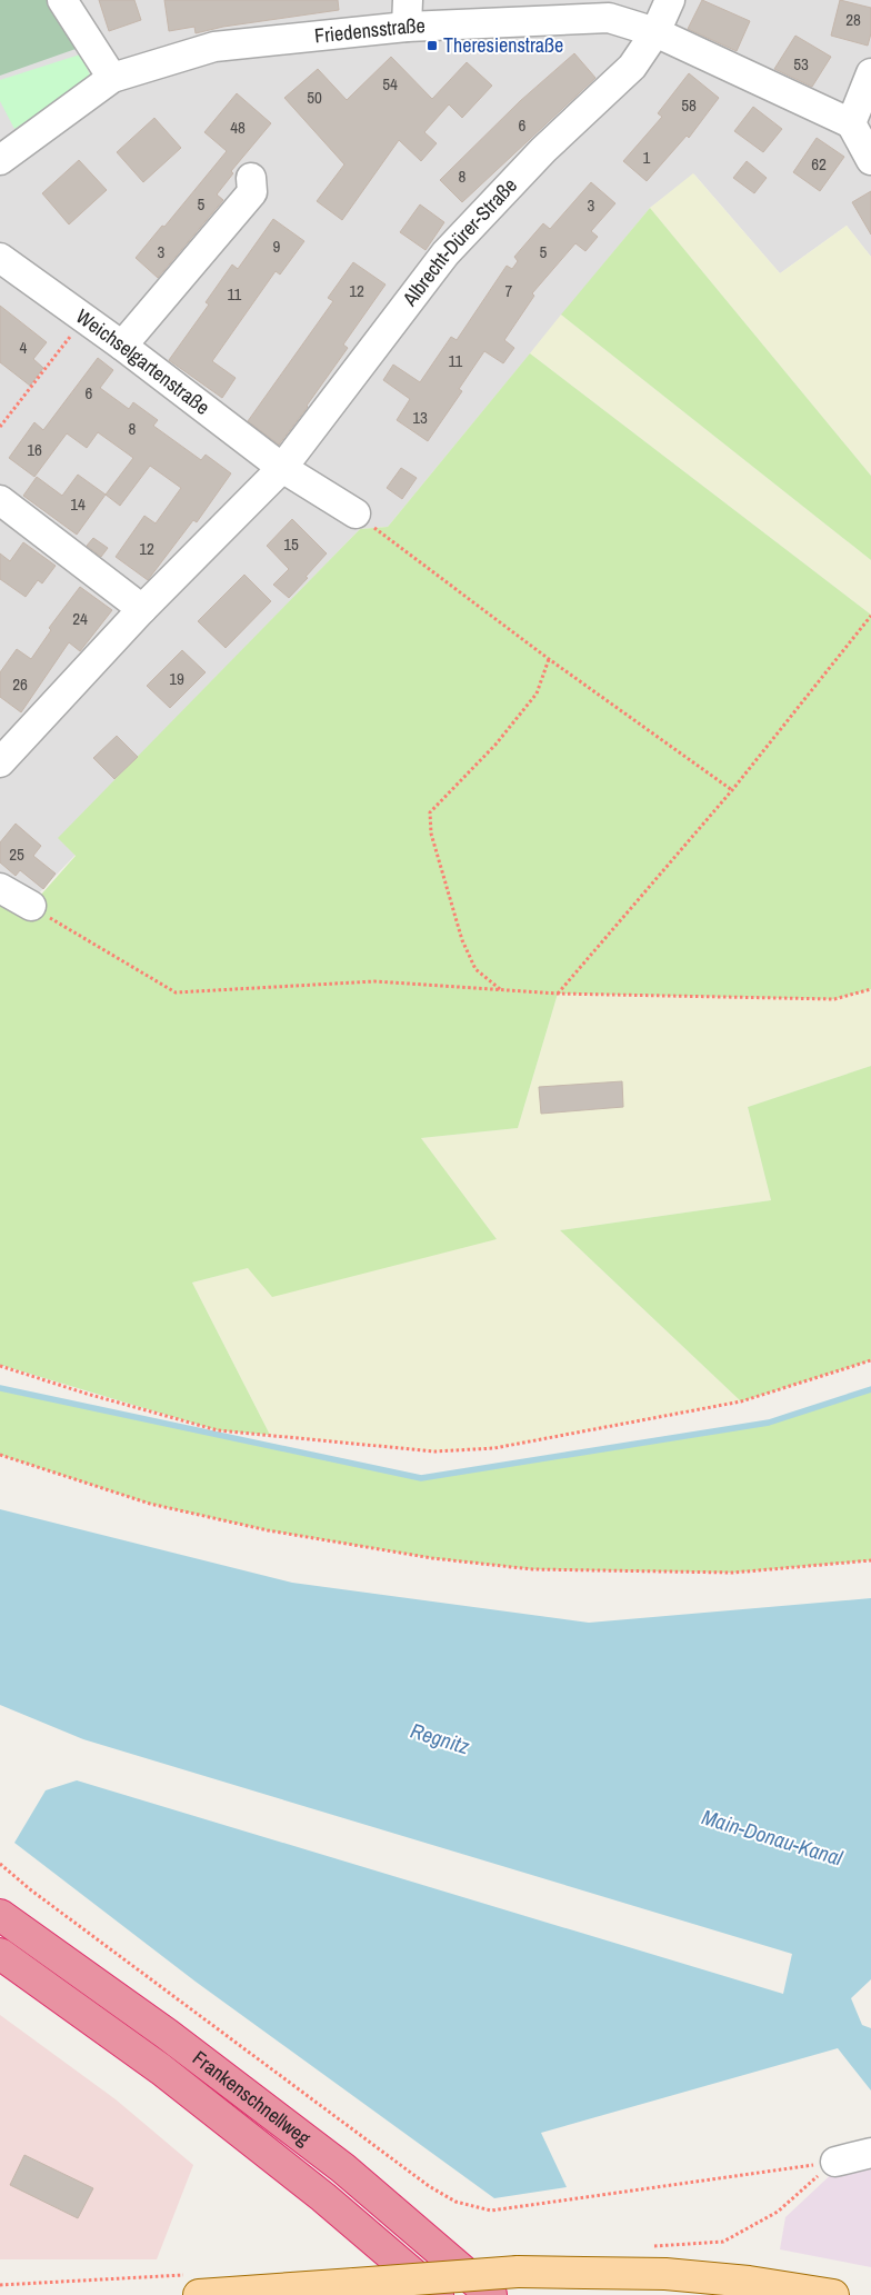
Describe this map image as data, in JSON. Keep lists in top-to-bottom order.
{
  "streets": {
    "highway": ["Frankenschnellweg"],
    "street": ["Friedensstraße", "Albrecht-Dürer-Straße", "Weichselgartenstraße"]
  },
  "crossings": [
    ["Friedensstraße", "Albrecht-Dürer-Straße"],
    ["Albrecht-Dürer-Straße", "Weichselgartenstraße"]
  ],
  "water": ["Regnitz", "Main-Donau-Kanal"],
  "places": {
    "transit": ["Theresienstraße"]
  },
  "house_numbers": [
    "28",
    "53",
    "54",
    "50",
    "58",
    "6",
    "48",
    "1",
    "62",
    "8",
    "5",
    "3",
    "9",
    "3",
    "5",
    "12",
    "7",
    "11",
    "4",
    "11",
    "6",
    "13",
    "8",
    "16",
    "14",
    "15",
    "12",
    "24",
    "19",
    "26",
    "25"
  ]
}
